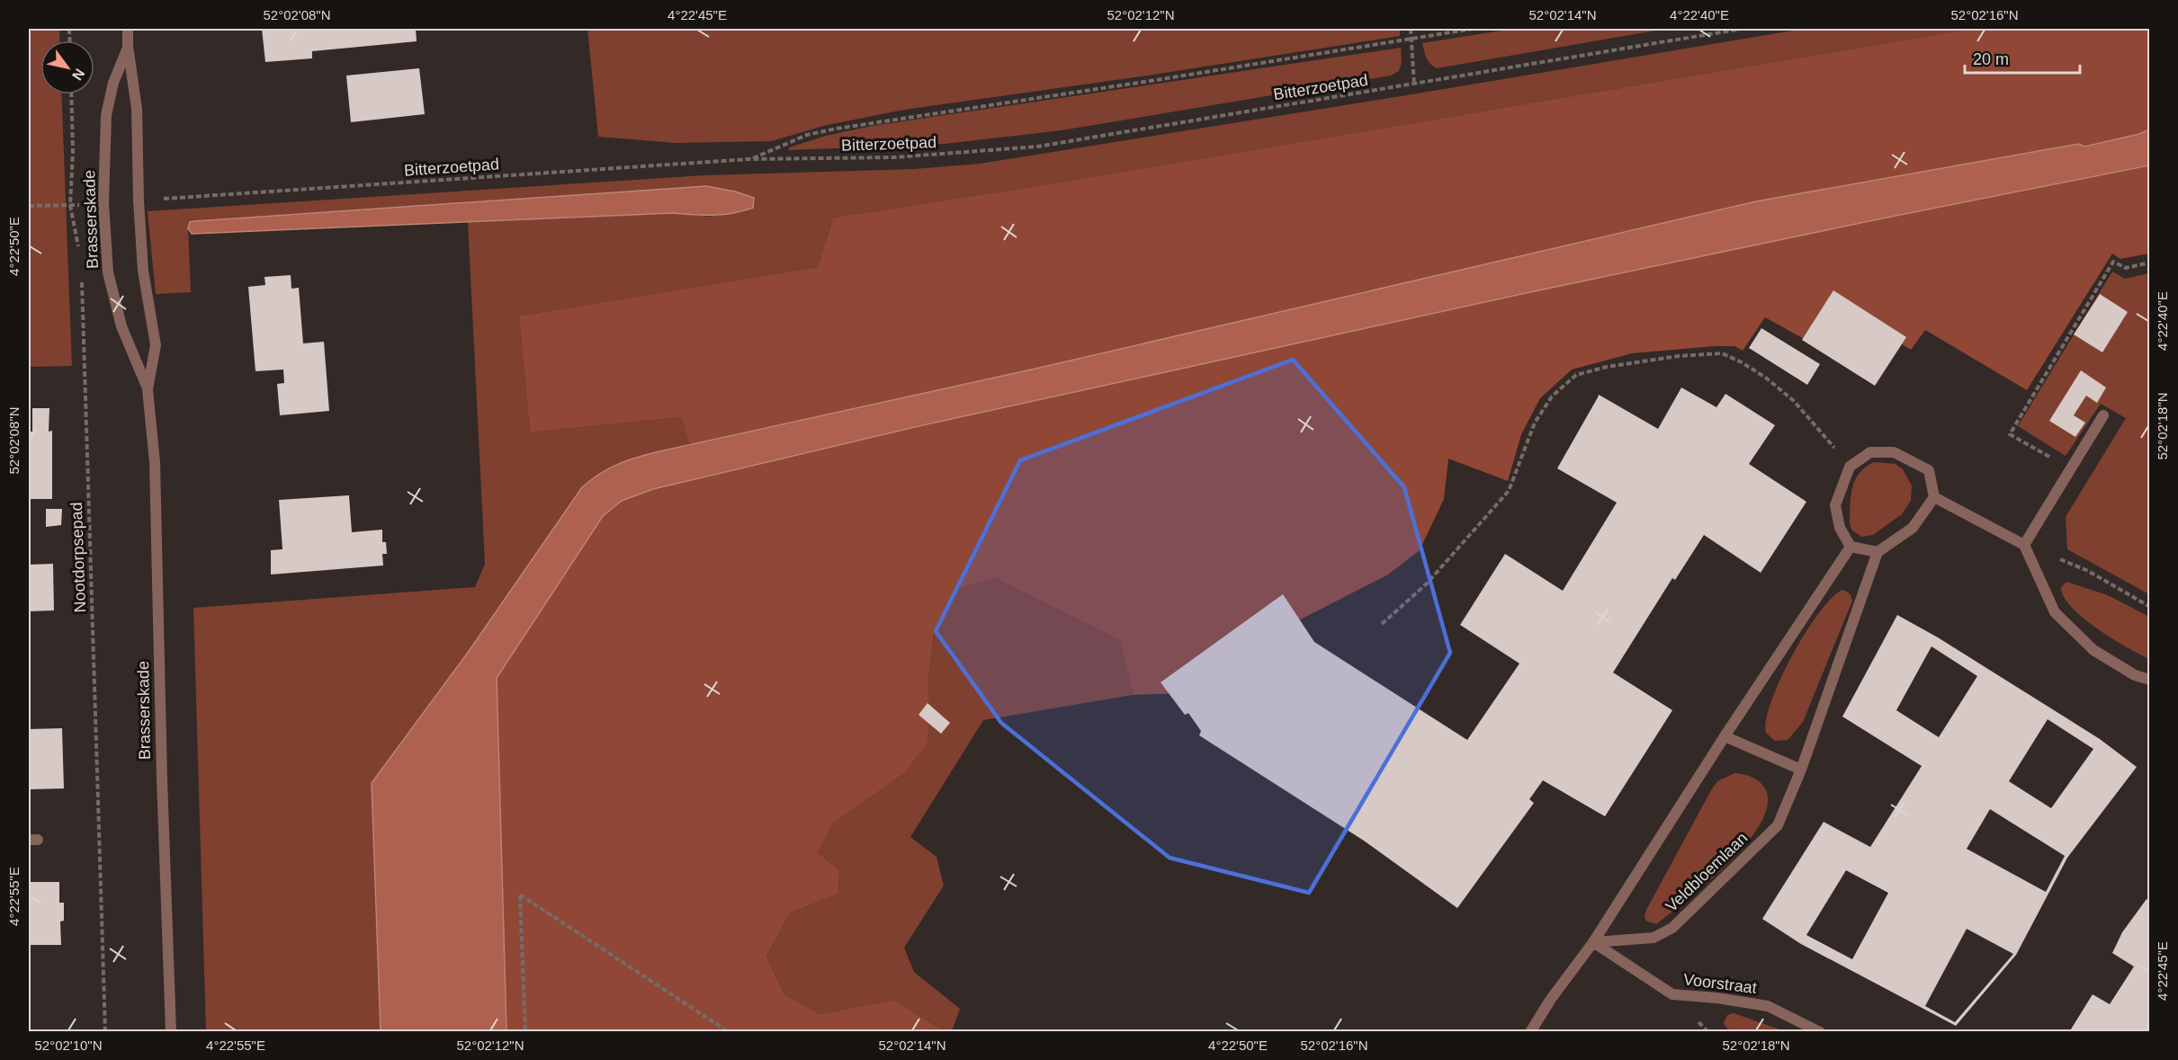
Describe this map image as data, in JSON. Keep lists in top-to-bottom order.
{
  "streets": {
    "street": ["Brasserskade", "Veldbloemlaan", "Voorstraat"],
    "path": ["Bitterzoetpad", "Nootdorpsepad"]
  },
  "crossings": [
    ["Bitterzoetpad", "Brasserskade"],
    ["Veldbloemlaan", "Voorstraat"]
  ],
  "scale_bar": "20 m",
  "north": "bottom right",
  "coordinates": [
    "52°02'08\"N",
    "4°22'45\"E",
    "52°02'12\"N",
    "52°02'14\"N",
    "4°22'40\"E",
    "52°02'16\"N",
    "4°22'50\"E",
    "52°02'18\"N",
    "4°22'55\"E",
    "52°02'10\"N"
  ]
}
